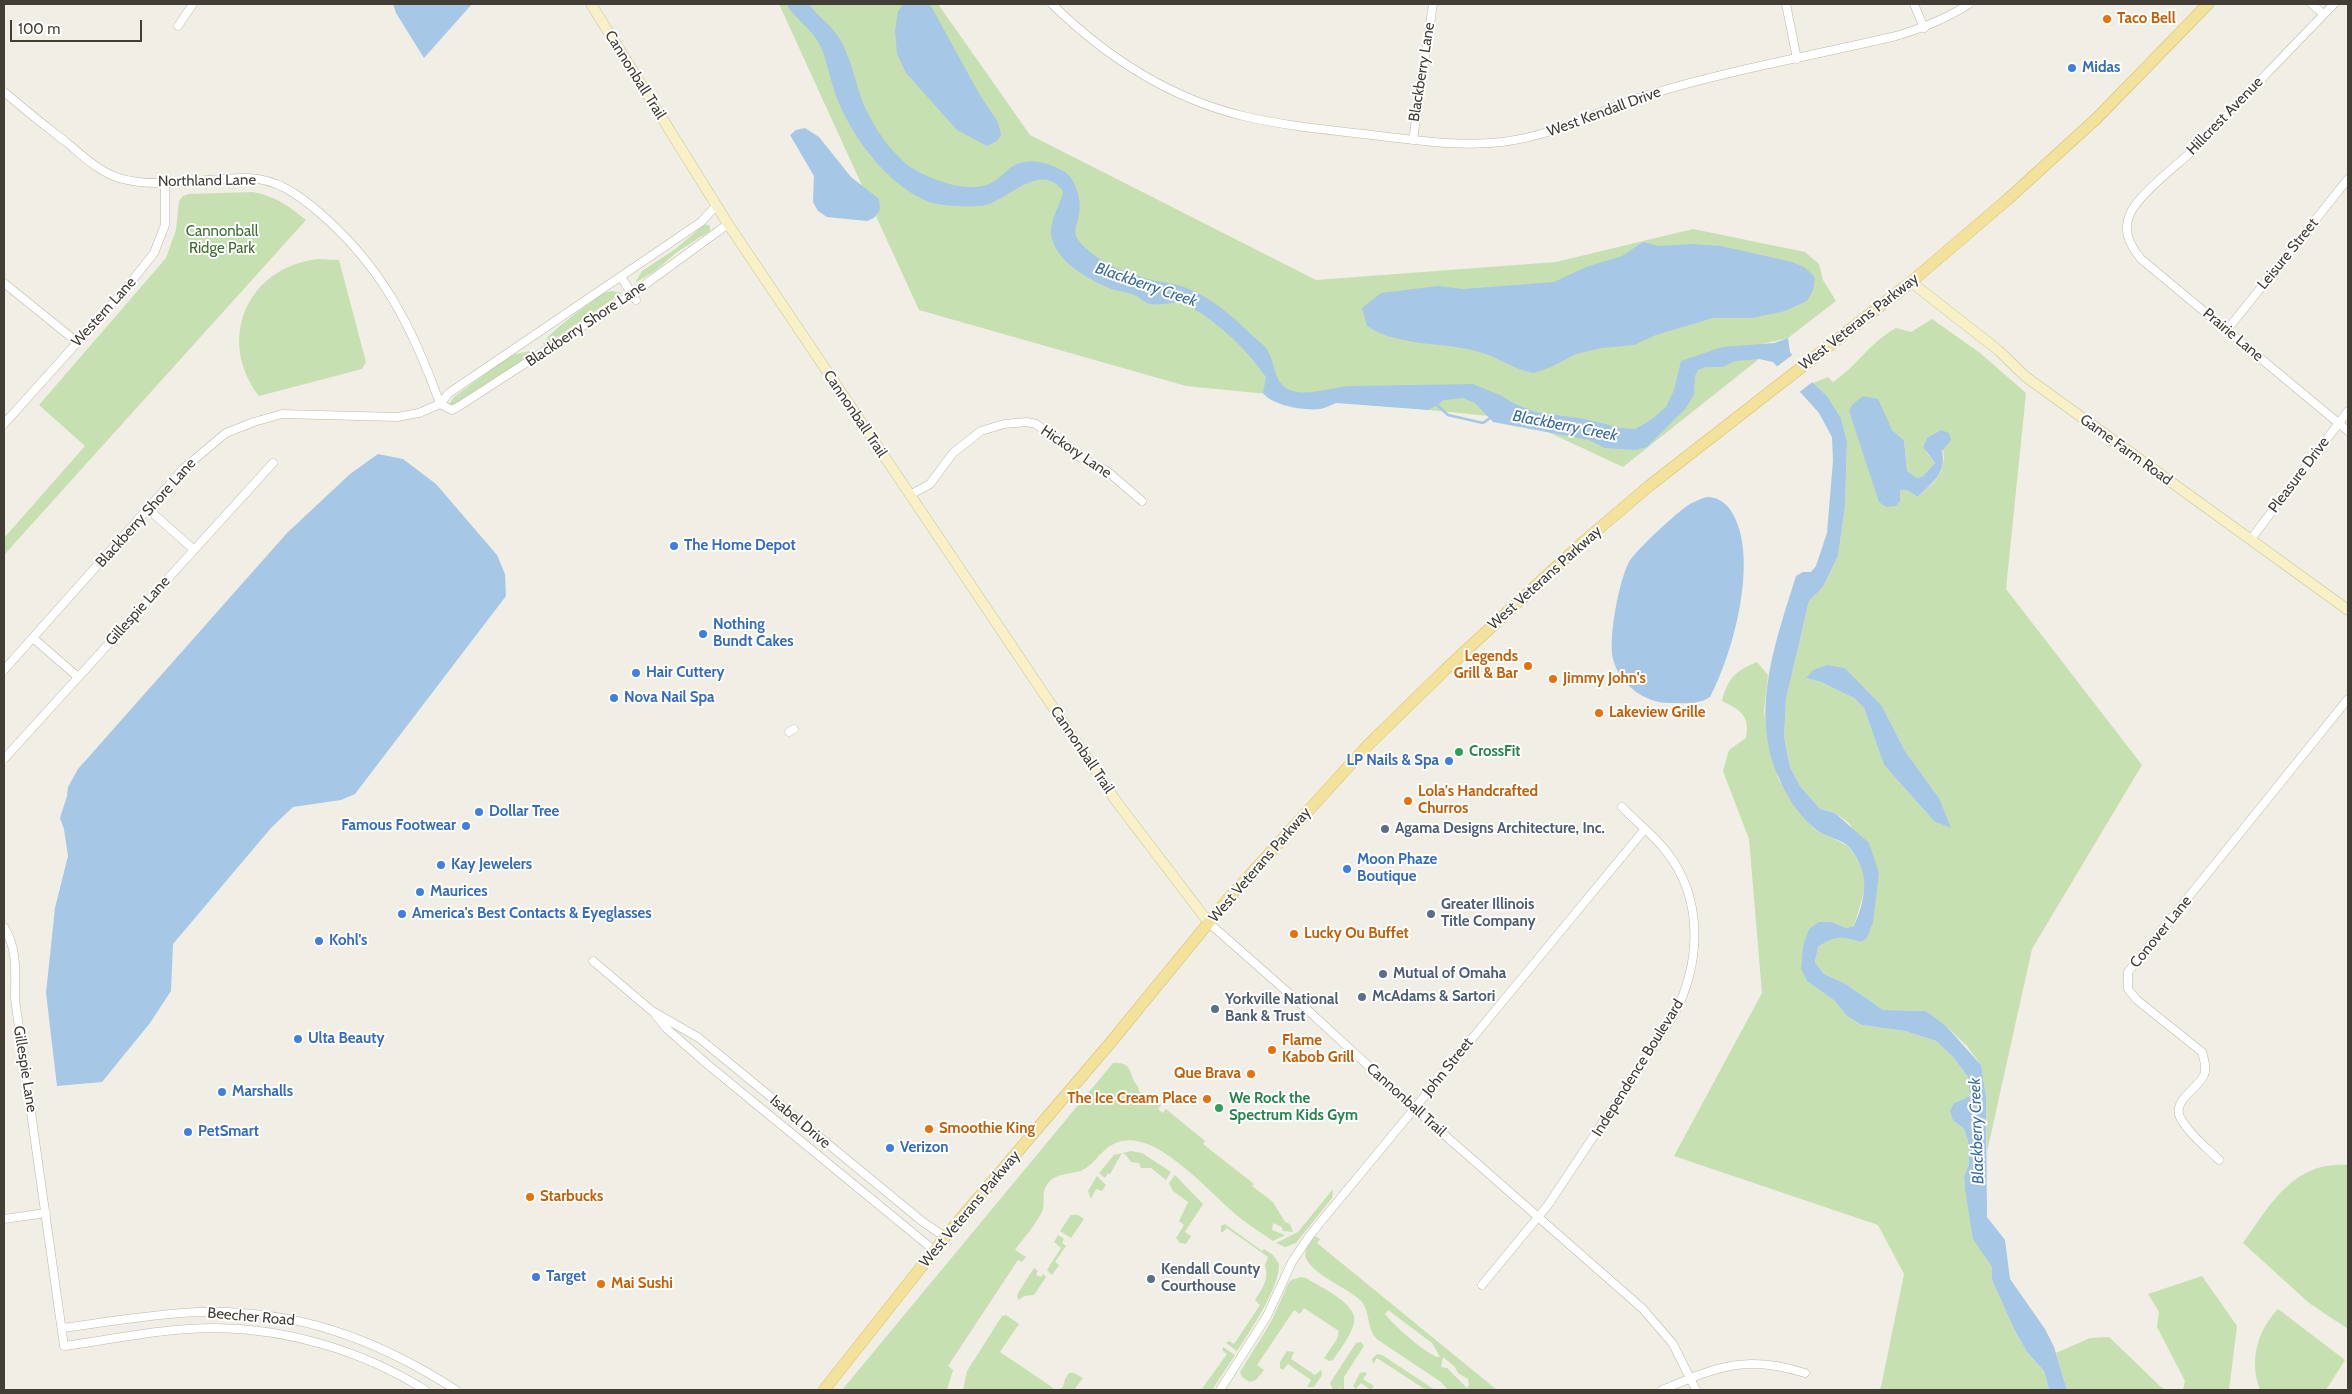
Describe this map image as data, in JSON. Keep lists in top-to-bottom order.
{
  "streets": {
    "main road": ["Cannonball Trail", "West Veterans Parkway", "Game Farm Road"],
    "street": [
      "Blackberry Lane",
      "West Kendall Drive",
      "Hillcrest Avenue",
      "Northland Lane",
      "Leisure Street",
      "Western Lane",
      "Blackberry Shore Lane",
      "Prairie Lane",
      "Hickory Lane",
      "Pleasure Drive",
      "Gillespie Lane",
      "Conover Lane",
      "John Street",
      "Independence Boulevard",
      "Isabel Drive",
      "Beecher Road"
    ]
  },
  "crossings": [
    ["Blackberry Lane", "West Kendall Drive"],
    ["Cannonball Trail", "West Veterans Parkway"],
    ["Cannonball Trail", "Blackberry Shore Lane"],
    ["Cannonball Trail", "Hickory Lane"],
    ["Cannonball Trail", "John Street"],
    ["Cannonball Trail", "Independence Boulevard"],
    ["Hillcrest Avenue", "Prairie Lane"],
    ["Northland Lane", "Western Lane"],
    ["Northland Lane", "Blackberry Shore Lane"],
    ["Leisure Street", "Prairie Lane"],
    ["West Veterans Parkway", "Game Farm Road"],
    ["West Veterans Parkway", "Isabel Drive"],
    ["Prairie Lane", "Pleasure Drive"],
    ["Game Farm Road", "Pleasure Drive"],
    ["Gillespie Lane", "Beecher Road"],
    ["John Street", "Independence Boulevard"]
  ],
  "water": ["Blackberry Creek"],
  "parks": ["Cannonball Ridge Park"],
  "places": [
    "Taco Bell",
    "Midas",
    "The Home Depot",
    "Nothing Bundt Cakes",
    "Legends Grill & Bar",
    "Hair Cuttery",
    "Jimmy John's",
    "Nova Nail Spa",
    "Lakeview Grille",
    "CrossFit",
    "LP Nails & Spa",
    "Lola's Handcrafted Churros",
    "Dollar Tree",
    "Famous Footwear",
    "Agama Designs Architecture, Inc.",
    "Kay Jewelers",
    "Moon Phaze Boutique",
    "Maurices",
    "America's Best Contacts & Eyeglasses",
    "Greater Illinois Title Company",
    "Lucky Ou Buffet",
    "Kohl's",
    "Mutual of Omaha",
    "McAdams & Sartori",
    "Yorkville National Bank & Trust",
    "Ulta Beauty",
    "Flame Kabob Grill",
    "Que Brava",
    "Marshalls",
    "The Ice Cream Place",
    "We Rock the Spectrum Kids Gym",
    "Smoothie King",
    "PetSmart",
    "Verizon",
    "Starbucks",
    "Target",
    "Kendall County Courthouse",
    "Mai Sushi"
  ],
  "scale_bar": "100 m"
}
